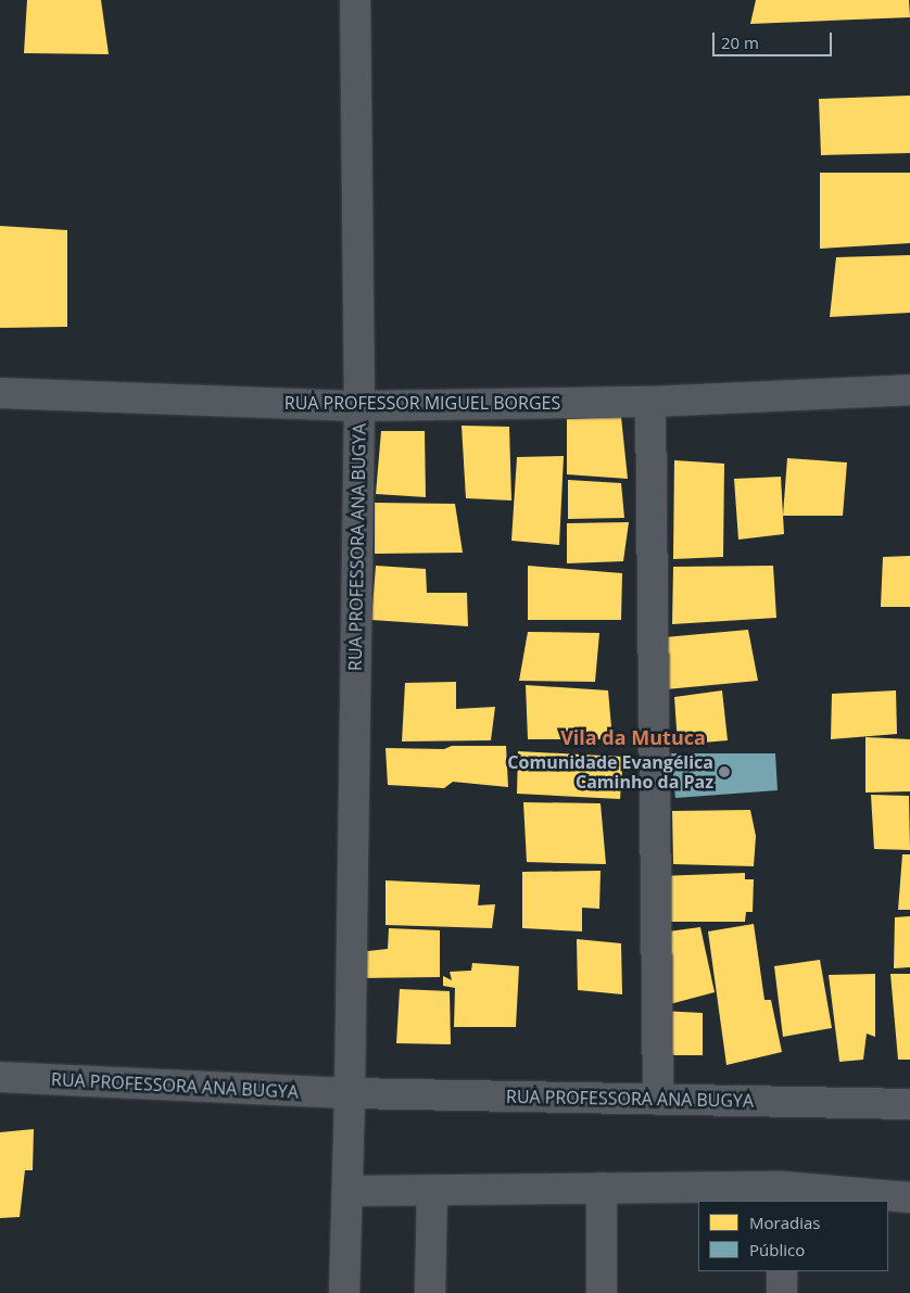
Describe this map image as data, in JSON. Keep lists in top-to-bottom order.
{
  "streets": {
    "street": ["RUA PROFESSOR MIGUEL BORGES", "RUA PROFESSORA ANA BUGYA"]
  },
  "crossings": [
    ["RUA PROFESSOR MIGUEL BORGES", "RUA PROFESSORA ANA BUGYA"]
  ],
  "districts": ["Vila da Mutuca"],
  "places": ["Comunidade Evangélica Caminho da Paz"],
  "legend": ["Moradias", "Público"],
  "scale_bar": "20 m"
}
